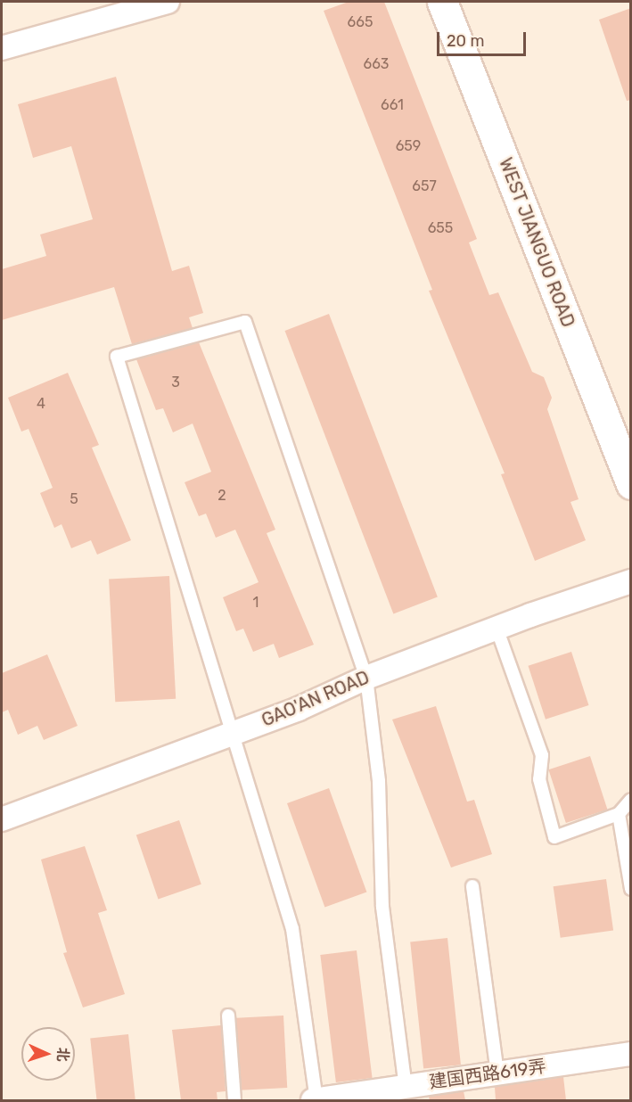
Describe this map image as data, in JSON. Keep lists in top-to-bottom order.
{
  "streets": {
    "street": ["WEST JIANGUO ROAD", "GAO'AN ROAD", "建国西路619弄"]
  },
  "house_numbers": [
    "665",
    "663",
    "661",
    "659",
    "657",
    "655",
    "3",
    "4",
    "2",
    "5",
    "1"
  ],
  "scale_bar": "20 m",
  "north": "right"
}
